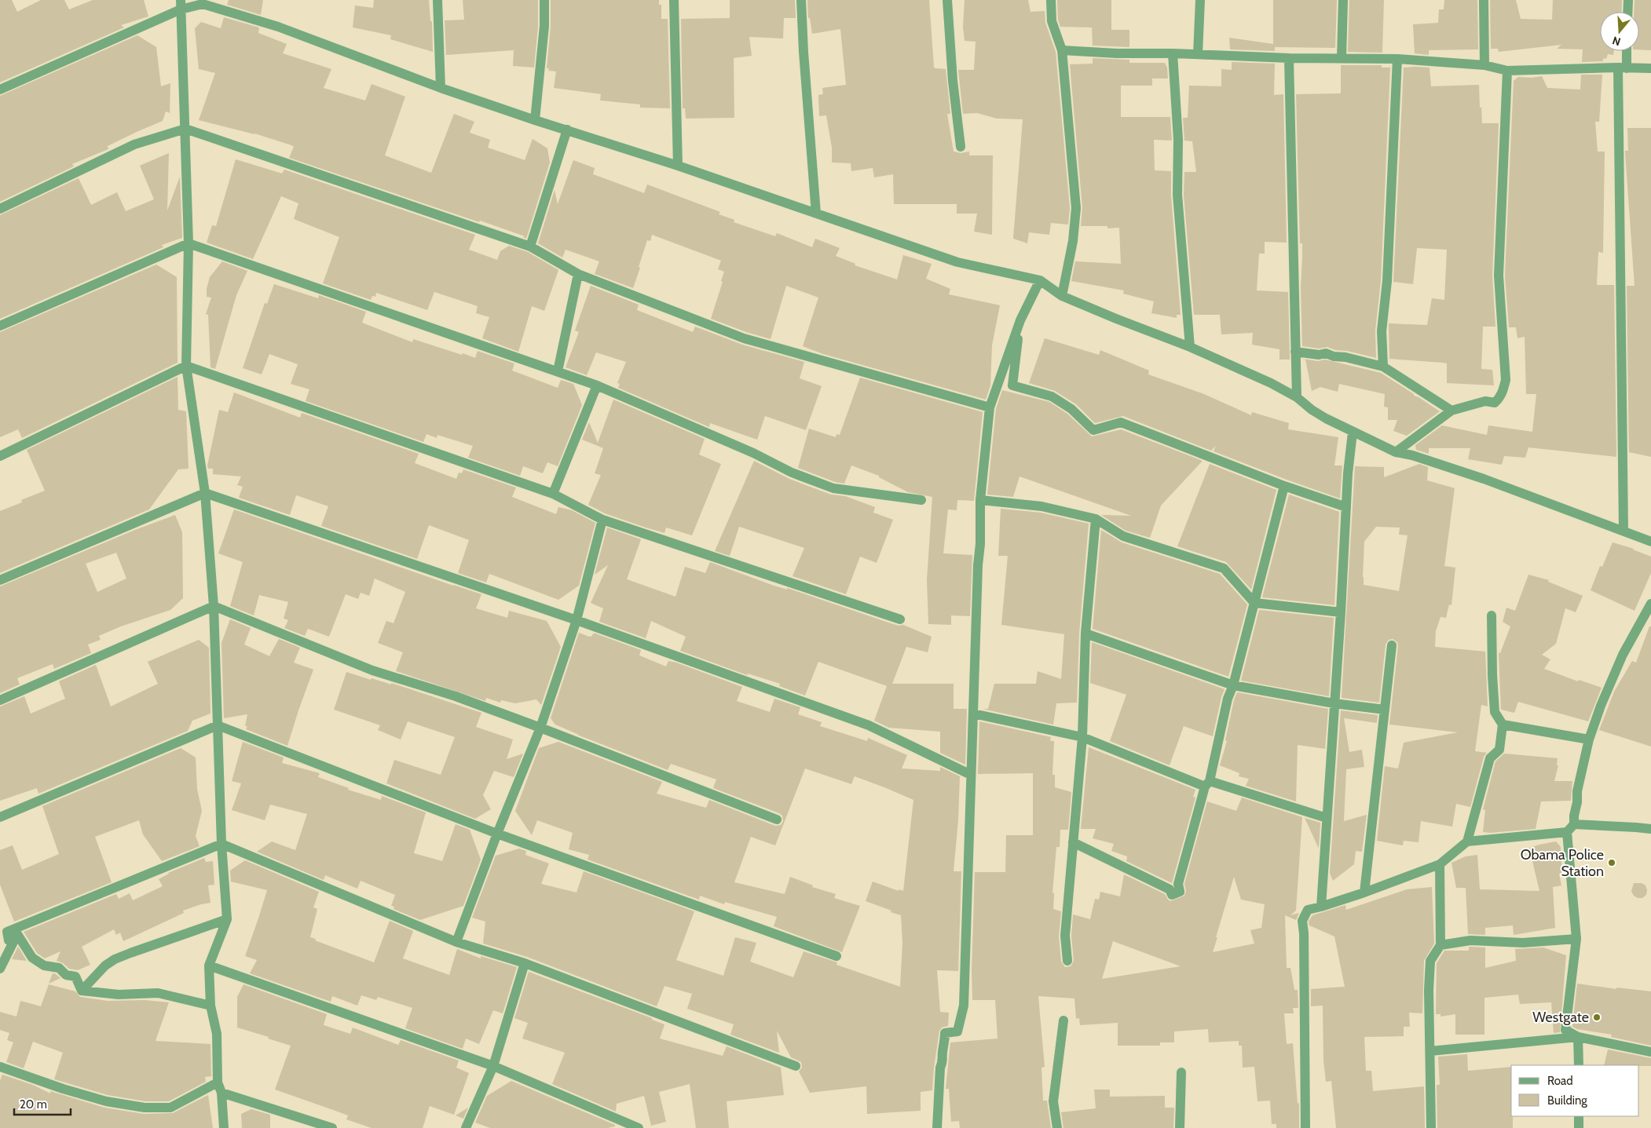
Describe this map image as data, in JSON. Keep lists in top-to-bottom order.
{
  "places": ["Obama Police Station", "Westgate"],
  "legend": ["Road", "Building"],
  "scale_bar": "20 m",
  "north": "bottom"
}
